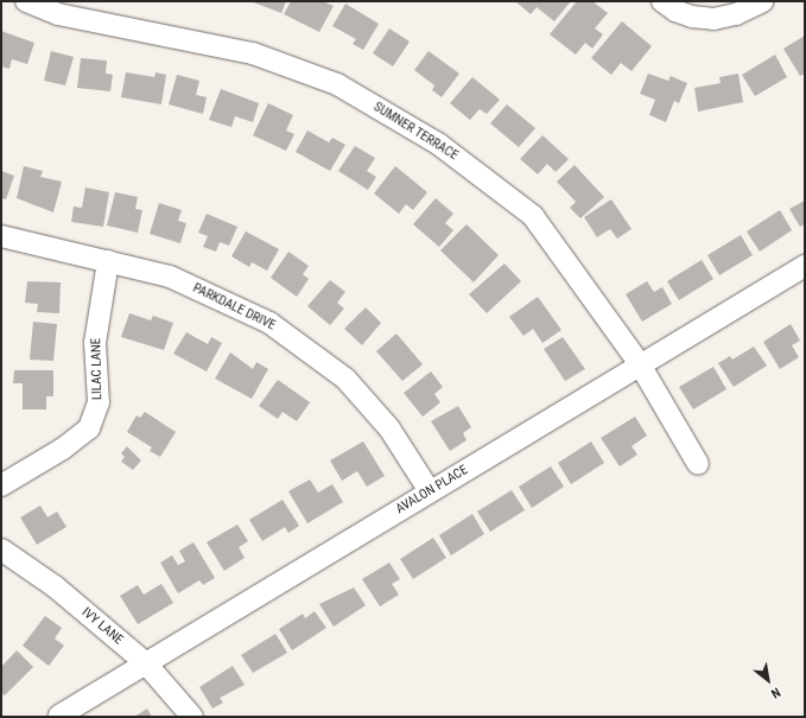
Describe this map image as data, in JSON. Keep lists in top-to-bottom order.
{
  "streets": {
    "street": [
      "SUMNER TERRACE",
      "PARKDALE DRIVE",
      "LILAC LANE",
      "AVALON PLACE",
      "IVY LANE"
    ]
  },
  "crossings": [
    ["SUMNER TERRACE", "AVALON PLACE"],
    ["PARKDALE DRIVE", "LILAC LANE"],
    ["PARKDALE DRIVE", "AVALON PLACE"],
    ["AVALON PLACE", "IVY LANE"]
  ],
  "north": "bottom right"
}
